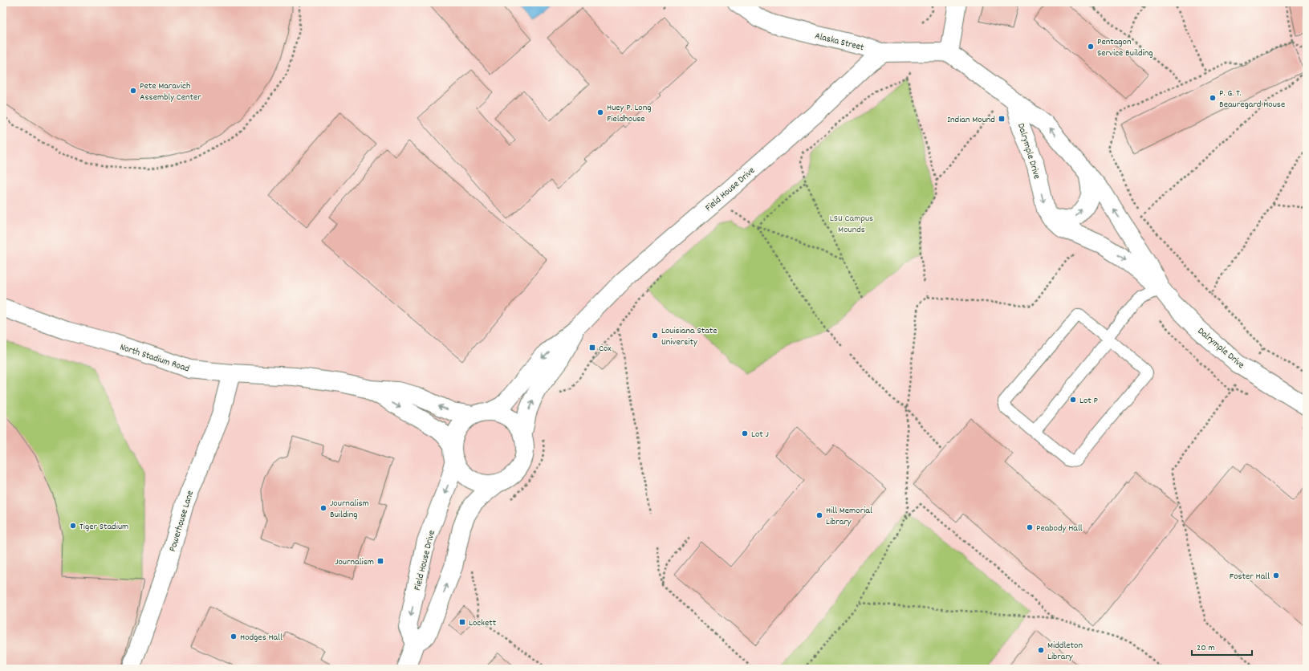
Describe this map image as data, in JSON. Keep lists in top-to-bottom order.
{
  "streets": {
    "street": [
      "Alaska Street",
      "Dalrymple Drive",
      "Field House Drive",
      "North Stadium Road",
      "Powerhouse Lane"
    ]
  },
  "crossings": [
    ["Alaska Street", "Dalrymple Drive"],
    ["Alaska Street", "Field House Drive"],
    ["Field House Drive", "North Stadium Road"],
    ["North Stadium Road", "Powerhouse Lane"]
  ],
  "parks": ["LSU Campus Mounds"],
  "places": {
    "other": [
      "Pentagon Service Building",
      "Pete Maravich Assembly Center",
      "P. G. T. Beauregard House",
      "Huey P. Long Fieldhouse",
      "Louisiana State University",
      "Lot P",
      "Lot J",
      "Journalism Building",
      "Hill Memorial Library",
      "Tiger Stadium",
      "Peabody Hall",
      "Foster Hall",
      "Hodges Hall",
      "Middleton Library"
    ],
    "transit": [
      "Indian Mound",
      "Cox",
      "Journalism",
      "Lockett"
    ]
  },
  "scale_bar": "20 m"
}
